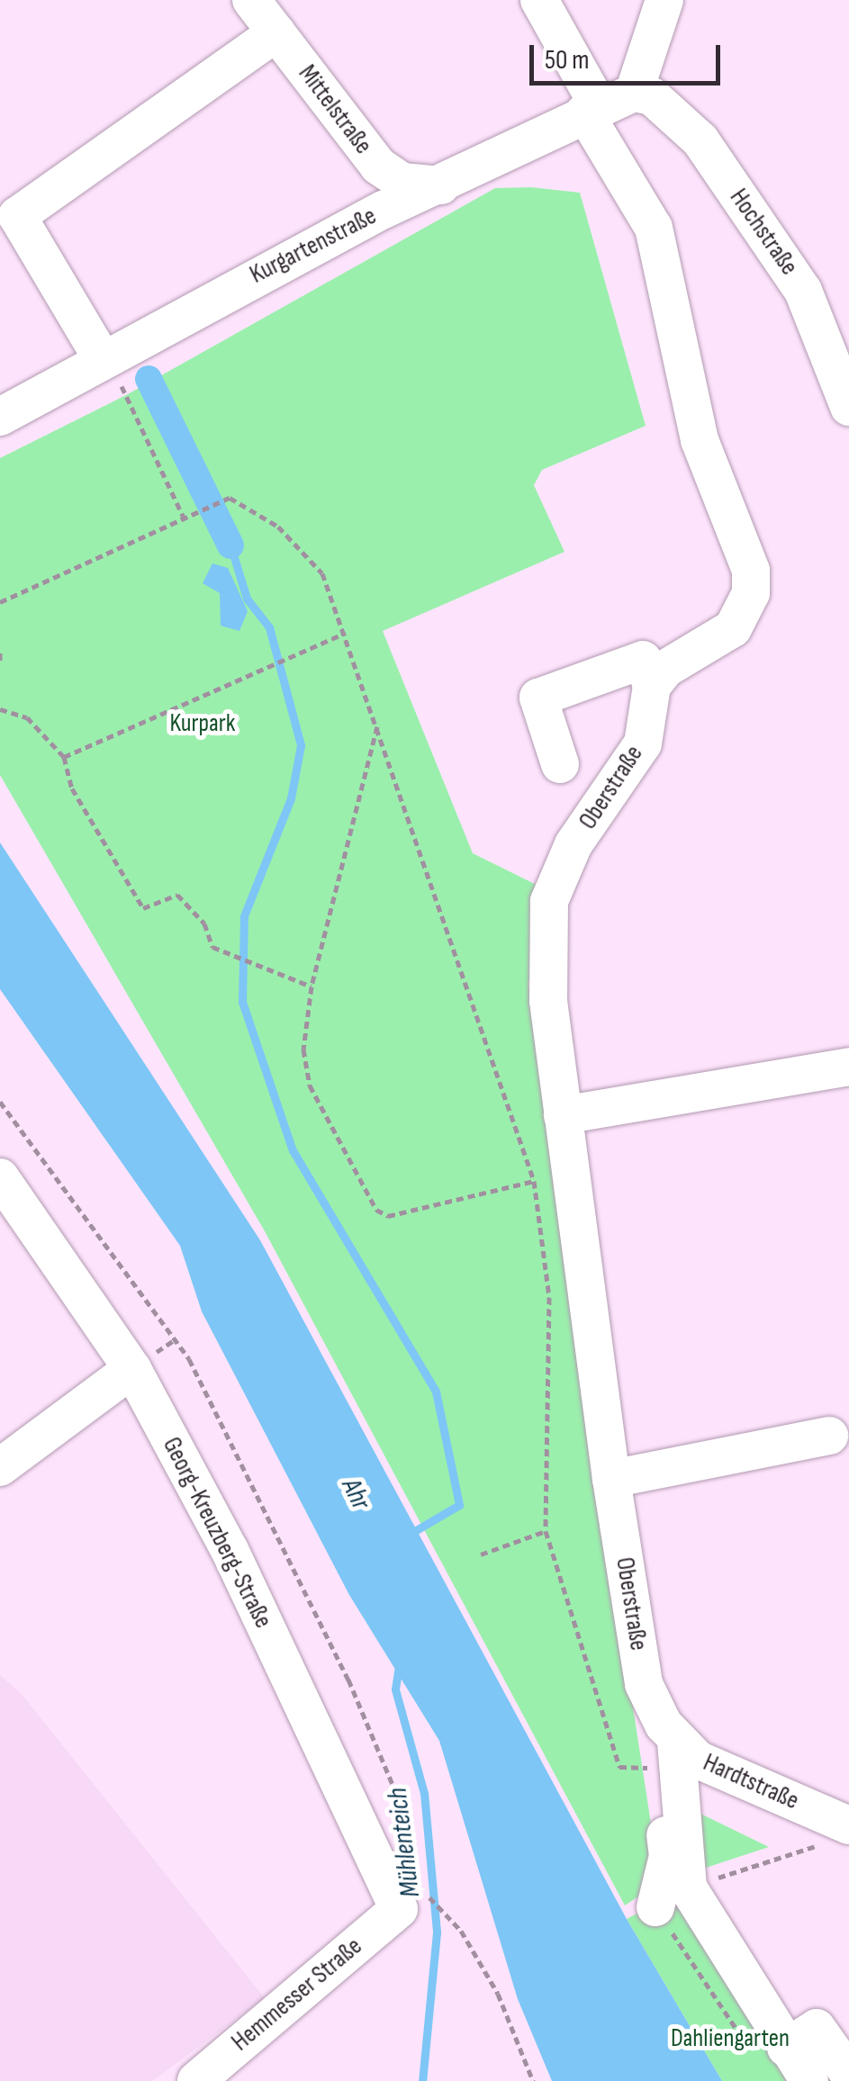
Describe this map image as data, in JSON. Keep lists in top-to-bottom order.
{
  "streets": {
    "street": [
      "Mittelstraße",
      "Hochstraße",
      "Kurgartenstraße",
      "Oberstraße",
      "Georg-Kreuzberg-Straße",
      "Hardtstraße",
      "Hemmesser Straße"
    ]
  },
  "crossings": [
    ["Mittelstraße", "Kurgartenstraße"],
    ["Hochstraße", "Kurgartenstraße"],
    ["Oberstraße", "Hardtstraße"],
    ["Georg-Kreuzberg-Straße", "Hemmesser Straße"]
  ],
  "water": ["Ahr", "Mühlenteich"],
  "parks": ["Kurpark", "Dahliengarten"],
  "scale_bar": "50 m"
}
